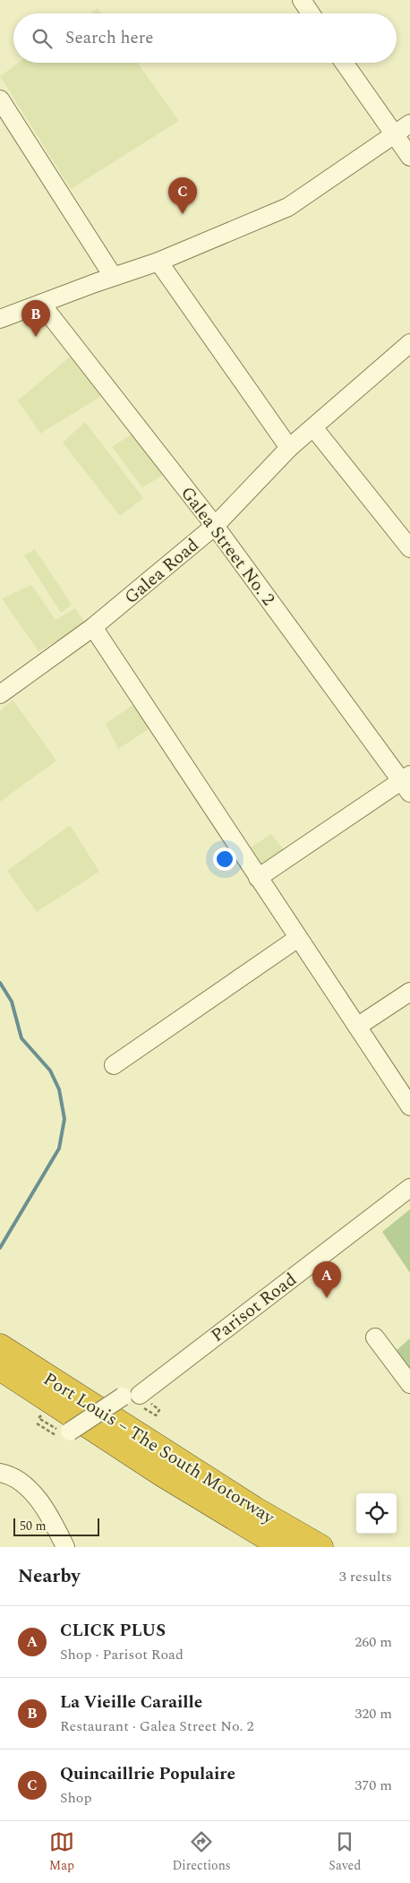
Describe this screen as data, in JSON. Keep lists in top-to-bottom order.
{
  "streets": {
    "highway": ["Port Louis – The South Motorway"],
    "street": ["Galea Street No. 2", "Galea Road", "Parisot Road"]
  },
  "crossings": [
    ["Galea Street No. 2", "Galea Road"]
  ],
  "scale_bar": "50 m",
  "page": {
    "search": "Search here",
    "pins": ["C", "B", "A"],
    "scale": "50 m",
    "heading": ["Nearby", "3 results"],
    "list": [
      {
        "mark": "A",
        "name": "CLICK PLUS",
        "note": "Shop · Parisot Road",
        "value": "260 m"
      },
      {
        "mark": "B",
        "name": "La Vieille Caraille",
        "note": "Restaurant · Galea Street No. 2",
        "value": "320 m"
      },
      {
        "mark": "C",
        "name": "Quincaillrie Populaire",
        "note": "Shop",
        "value": "370 m"
      }
    ],
    "nav": ["Map", "Directions", "Saved"]
  }
}
